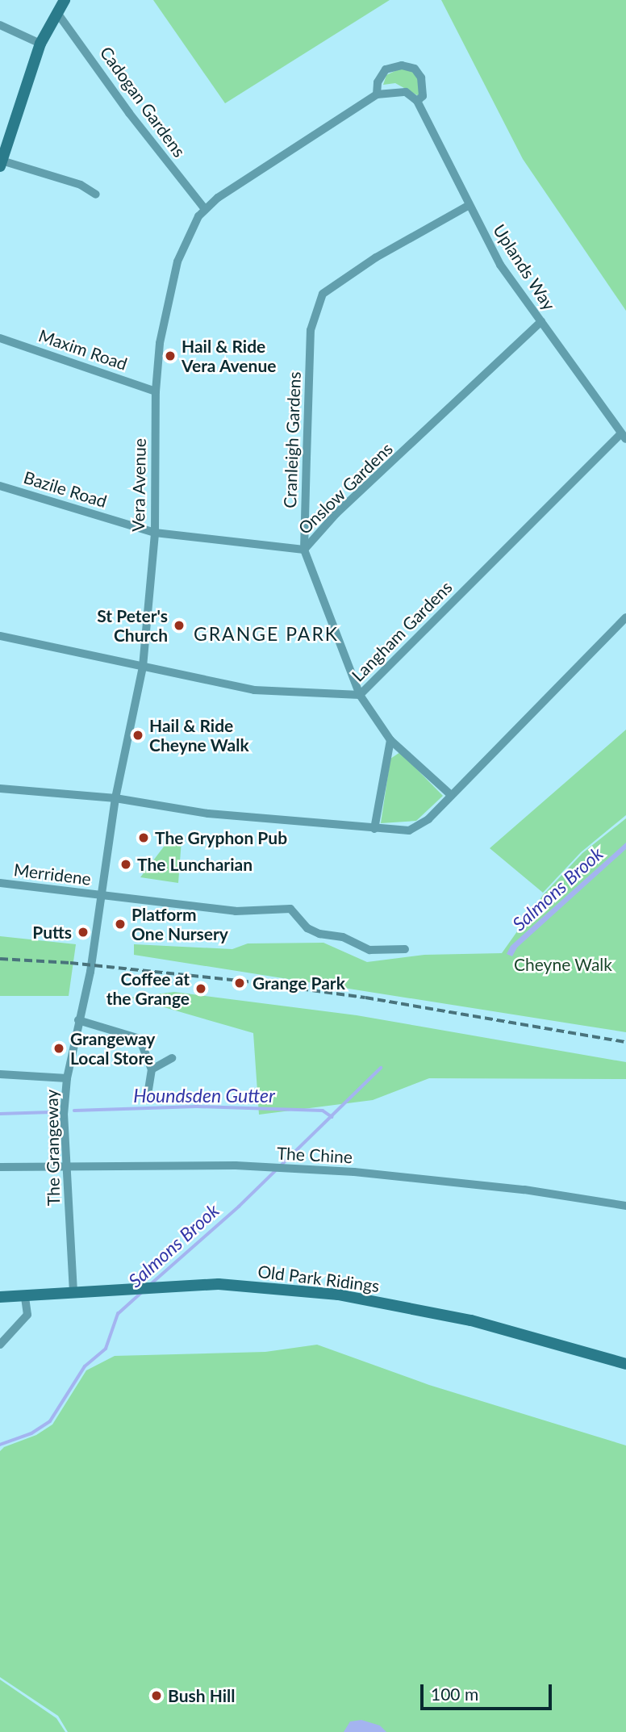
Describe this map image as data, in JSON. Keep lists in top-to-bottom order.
{
  "streets": {
    "street": [
      "Cadogan Gardens",
      "Uplands Way",
      "Maxim Road",
      "Cranleigh Gardens",
      "Vera Avenue",
      "Onslow Gardens",
      "Bazile Road",
      "Langham Gardens",
      "Merridene",
      "The Grangeway",
      "The Chine",
      "Old Park Ridings"
    ]
  },
  "crossings": [
    ["Cadogan Gardens", "Vera Avenue"],
    ["Uplands Way", "Cranleigh Gardens"],
    ["Uplands Way", "Onslow Gardens"],
    ["Uplands Way", "Langham Gardens"],
    ["Maxim Road", "Vera Avenue"],
    ["Cranleigh Gardens", "Onslow Gardens"],
    ["Cranleigh Gardens", "Langham Gardens"],
    ["Vera Avenue", "Onslow Gardens"],
    ["Vera Avenue", "Bazile Road"],
    ["Vera Avenue", "Langham Gardens"],
    ["Vera Avenue", "Merridene"],
    ["Vera Avenue", "The Grangeway"],
    ["Onslow Gardens", "Bazile Road"],
    ["The Grangeway", "The Chine"],
    ["The Grangeway", "Old Park Ridings"]
  ],
  "districts": ["GRANGE PARK"],
  "water": ["Salmons Brook", "Houndsden Gutter"],
  "parks": ["Cheyne Walk"],
  "places": [
    "Hail & Ride Vera Avenue",
    "St Peter's Church",
    "Hail & Ride Cheyne Walk",
    "The Gryphon Pub",
    "The Luncharian",
    "Platform One Nursery",
    "Putts",
    "Grange Park",
    "Coffee at the Grange",
    "Grangeway Local Store",
    "Bush Hill"
  ],
  "scale_bar": "100 m"
}
